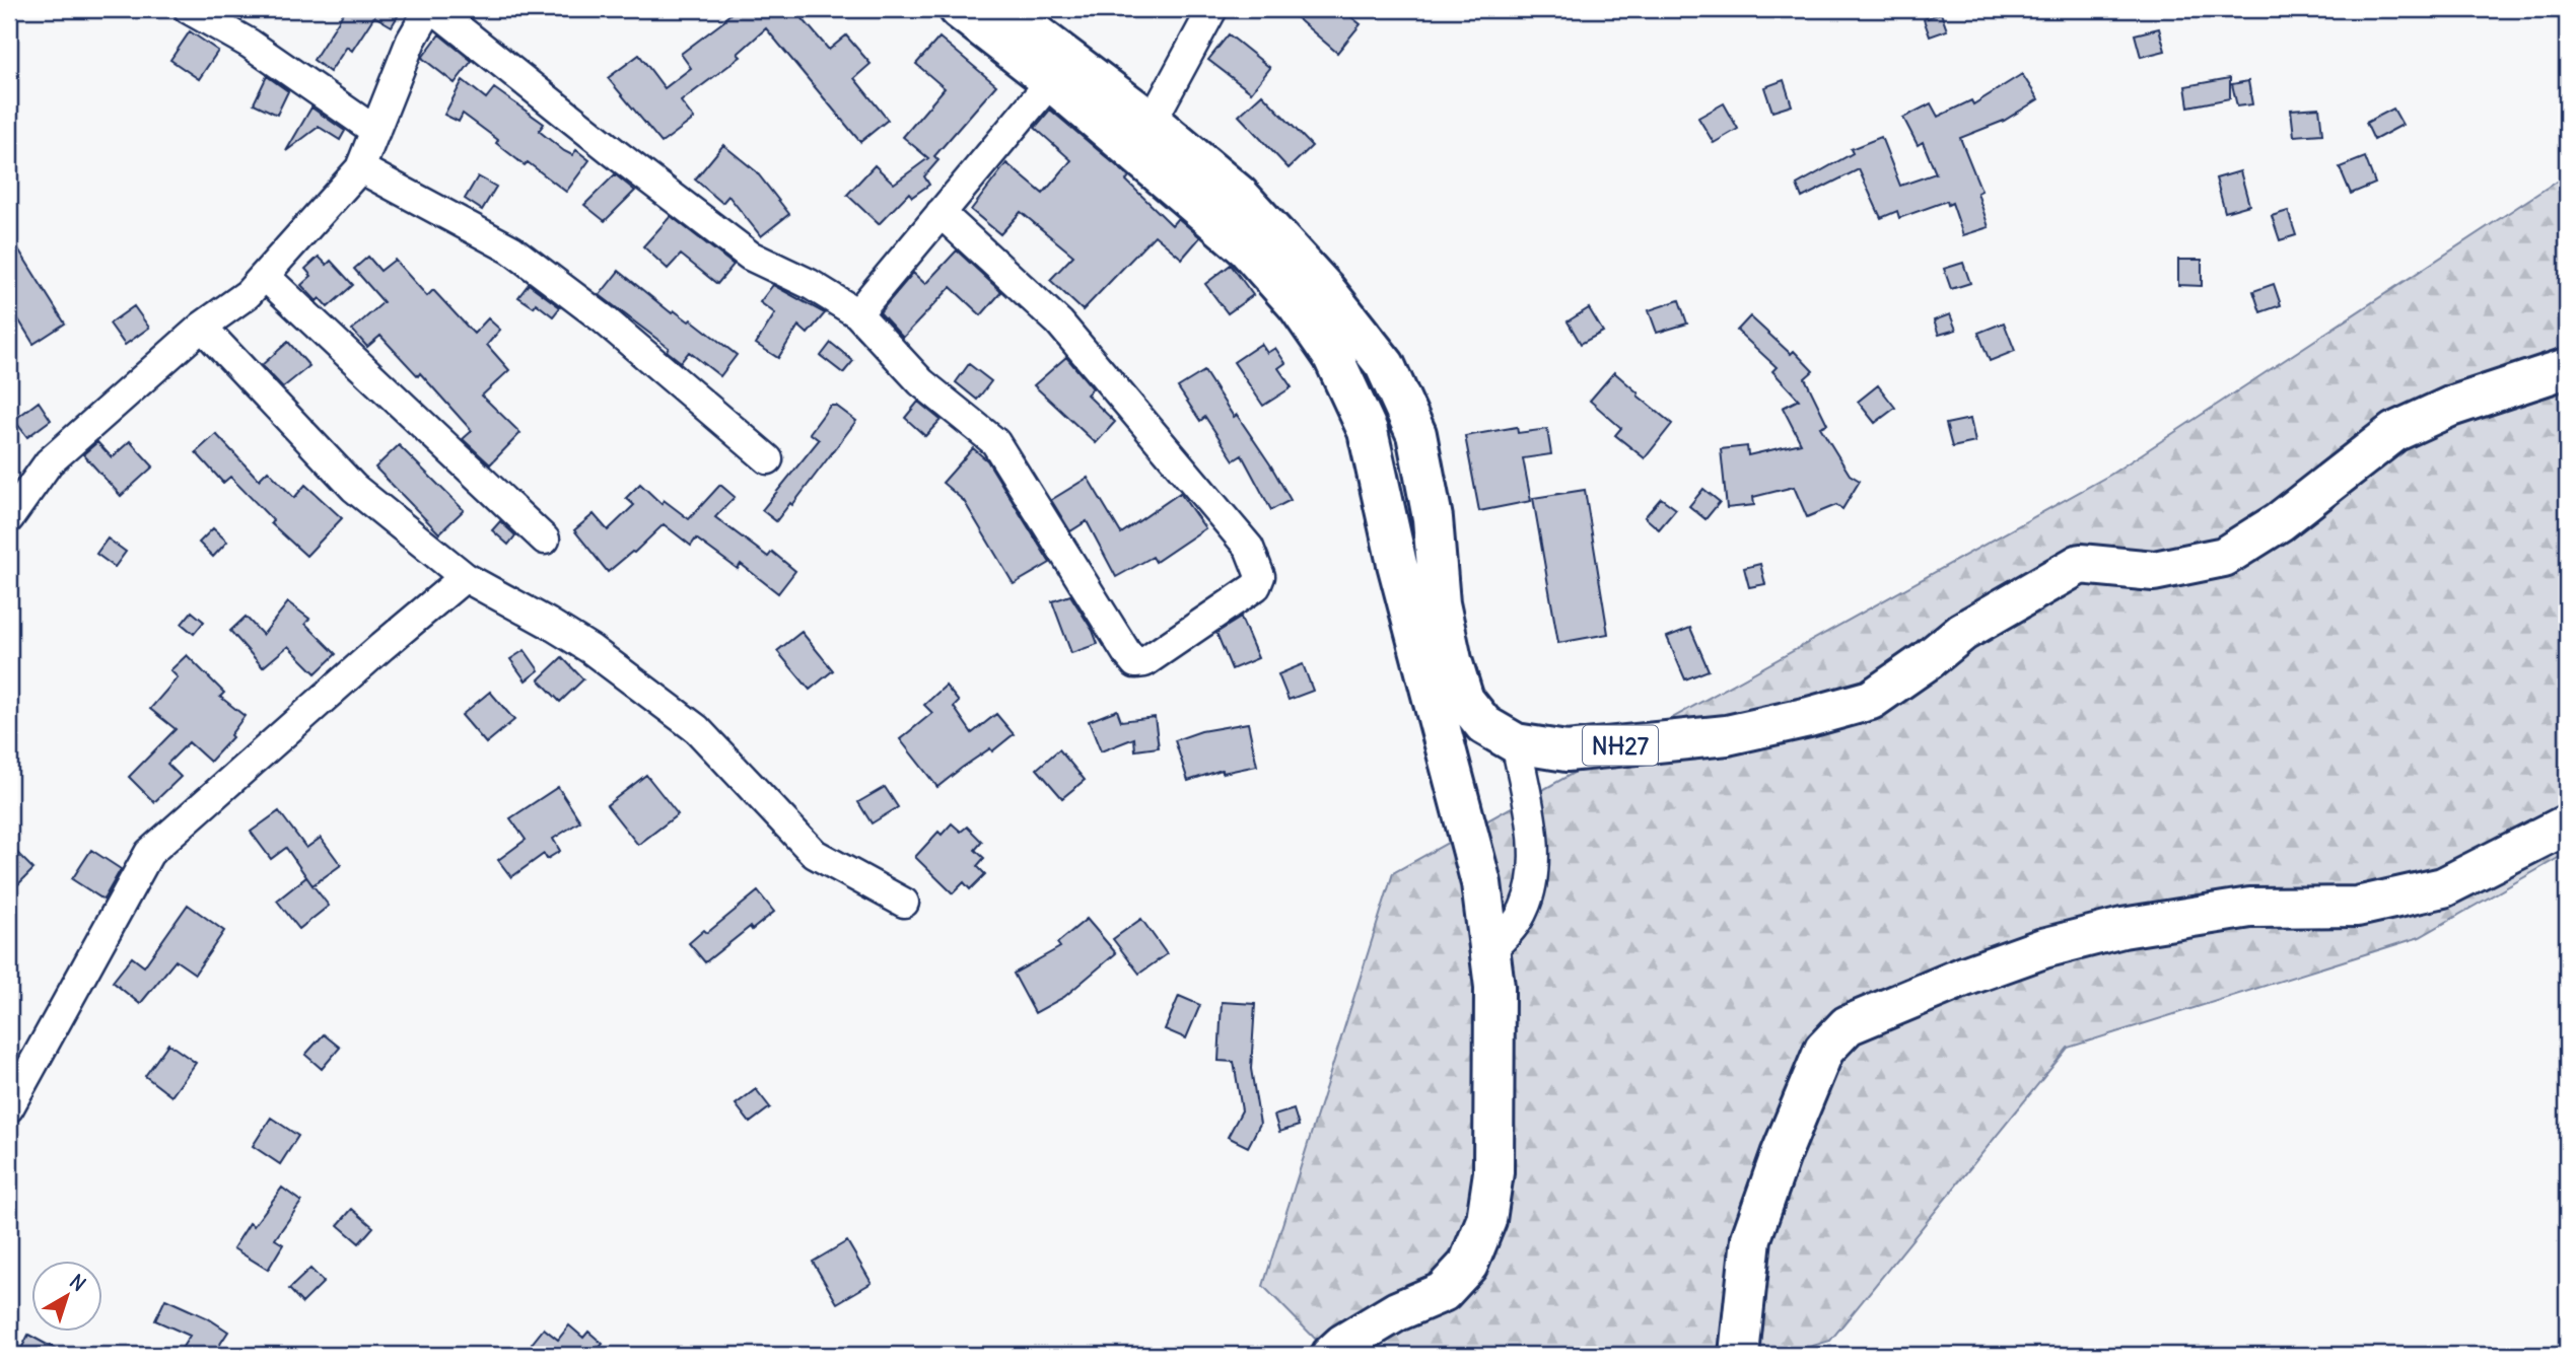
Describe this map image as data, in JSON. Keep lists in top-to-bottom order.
{
  "streets": {
    "highway": ["NH27"]
  },
  "north": "top right"
}
